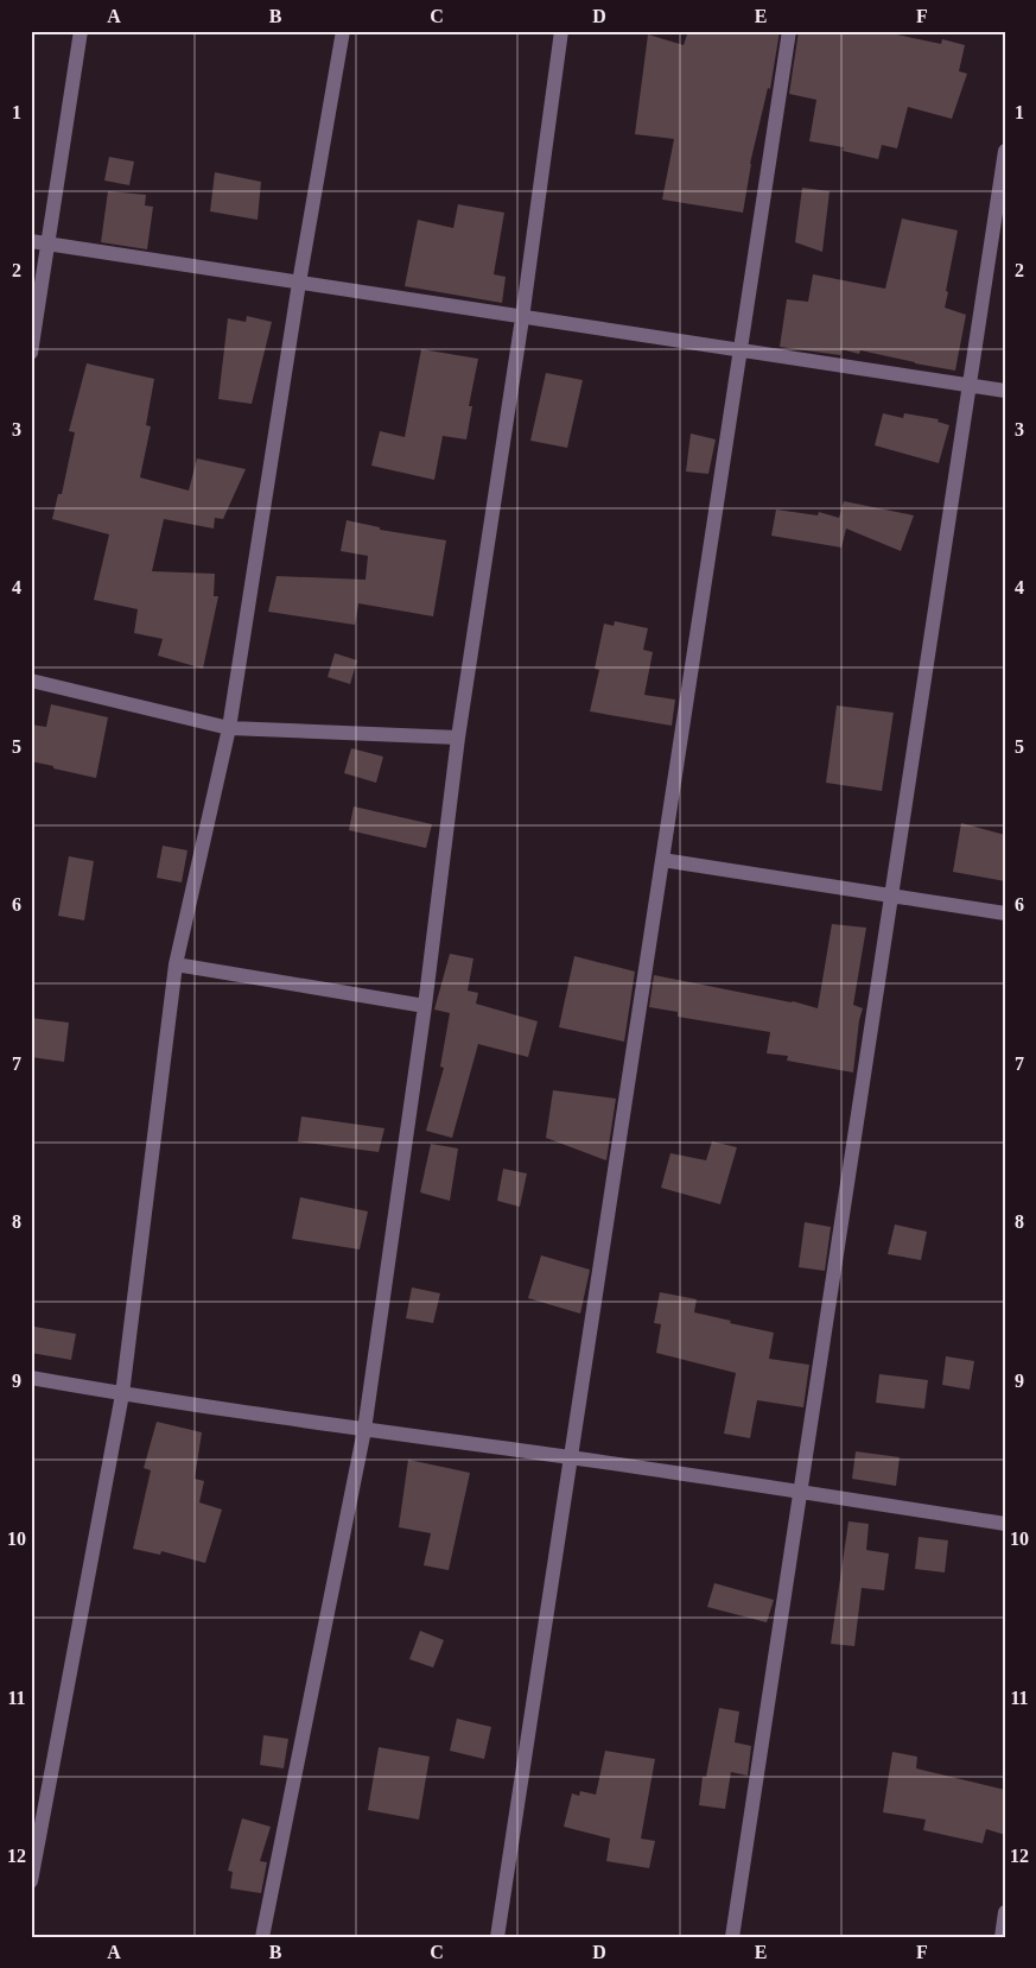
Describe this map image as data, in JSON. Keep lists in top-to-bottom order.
{
  "grid": {
    "columns": [
      "A",
      "B",
      "C",
      "D",
      "E",
      "F"
    ],
    "rows": [
      "1",
      "2",
      "3",
      "4",
      "5",
      "6",
      "7",
      "8",
      "9",
      "10",
      "11",
      "12"
    ]
  }
}
